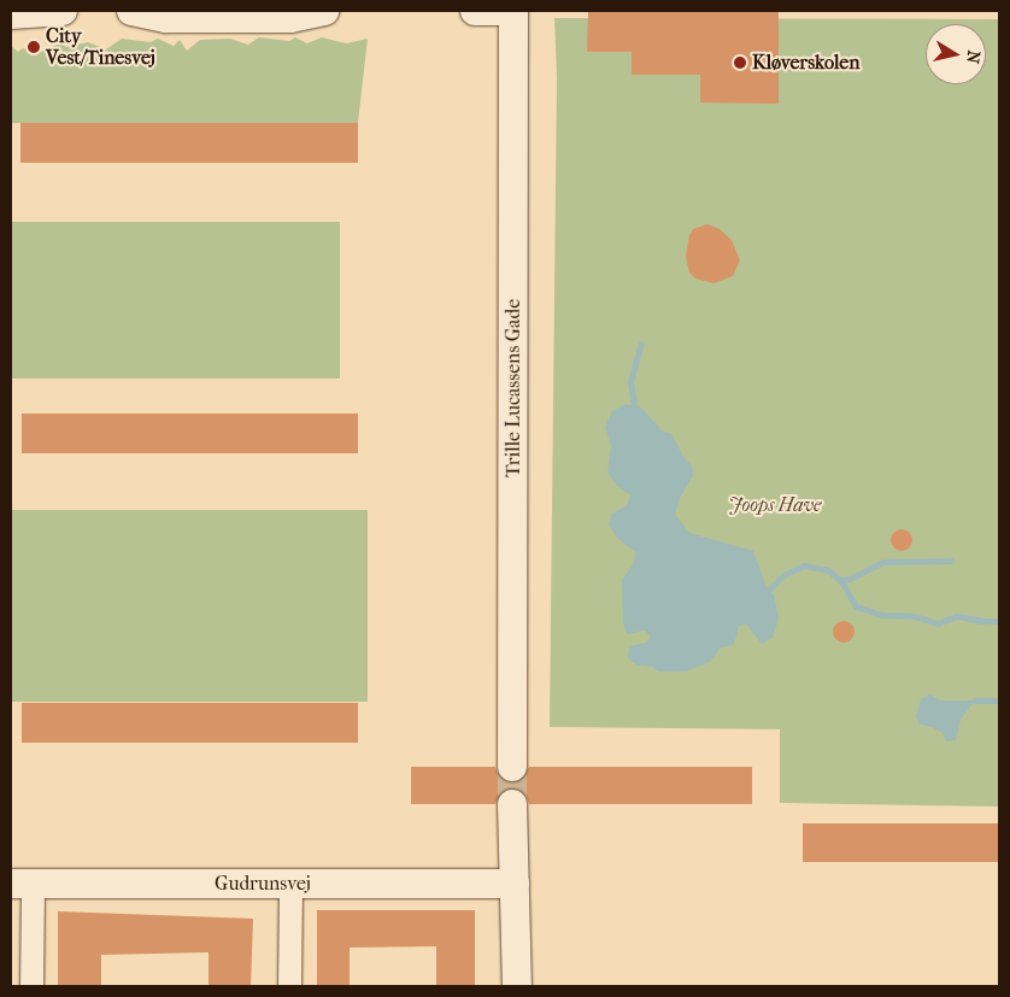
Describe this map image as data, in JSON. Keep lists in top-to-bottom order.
{
  "streets": {
    "street": ["Trille Lucassens Gade", "Gudrunsvej"]
  },
  "parks": ["Joops Have"],
  "places": ["City Vest/Tinesvej", "Kløverskolen"],
  "north": "right"
}
